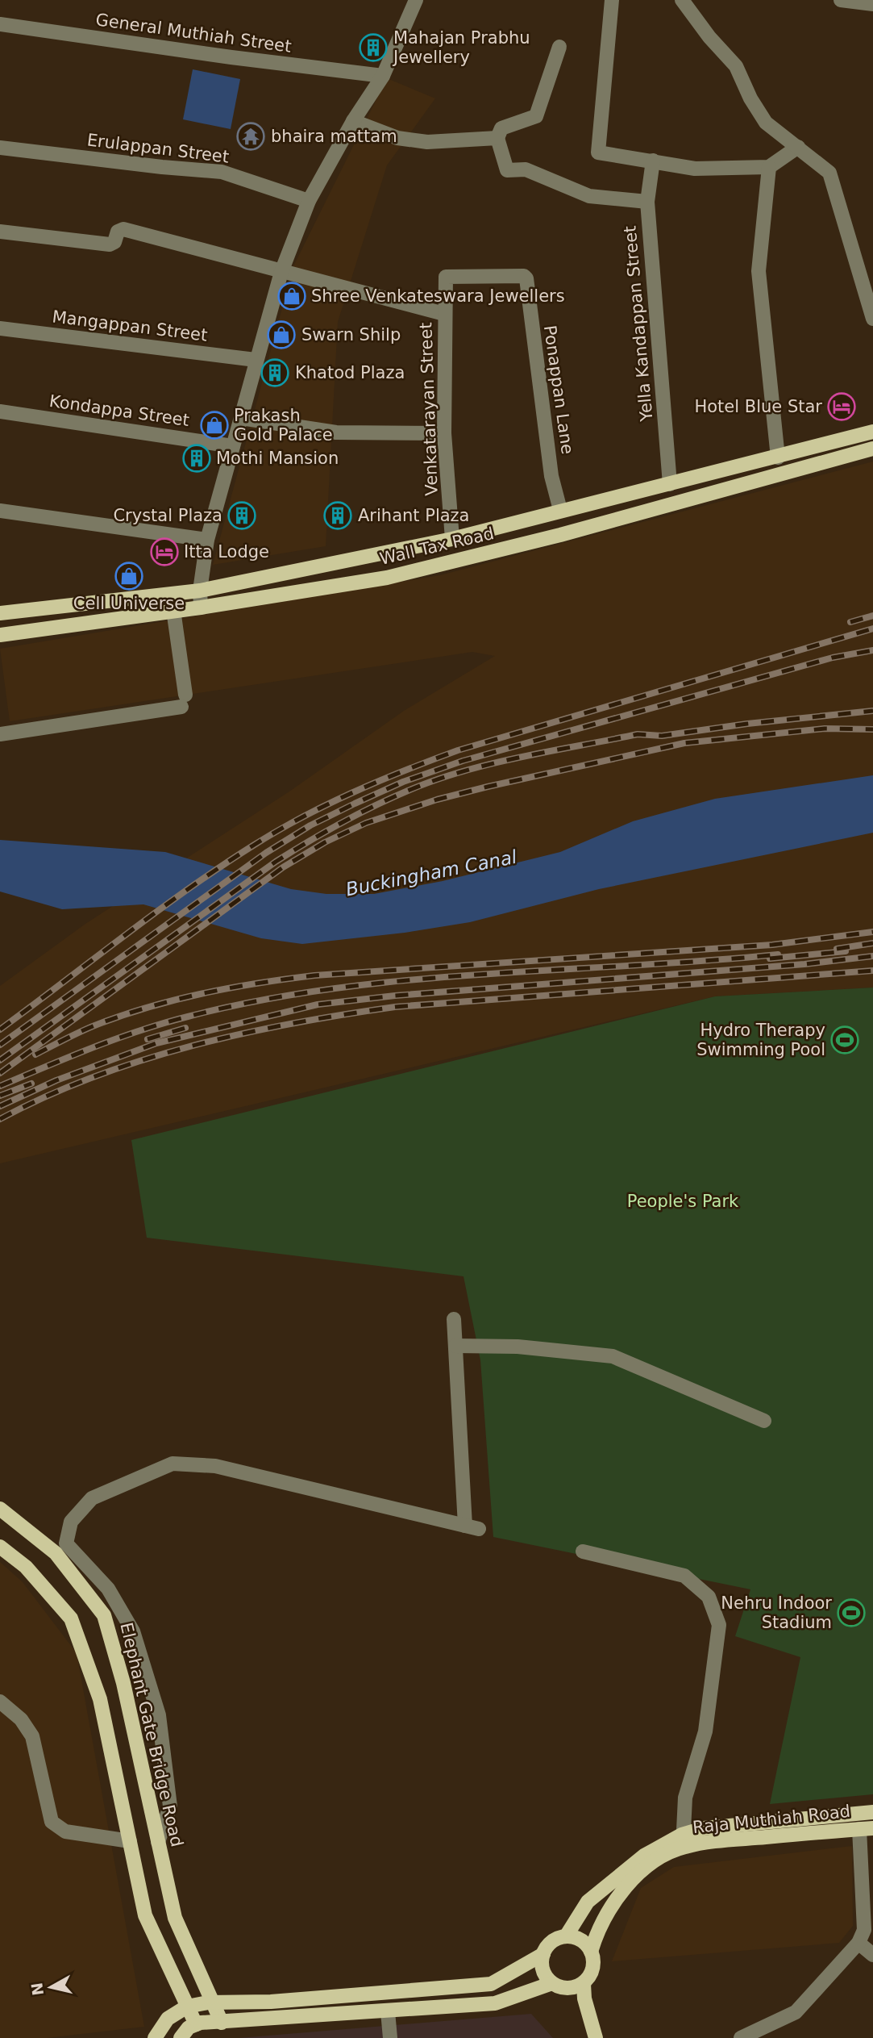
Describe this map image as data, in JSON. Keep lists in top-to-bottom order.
{
  "streets": {
    "main road": ["Wall Tax Road", "Elephant Gate Bridge Road", "Raja Muthiah Road"],
    "street": [
      "General Muthiah Street",
      "Erulappan Street",
      "Yella Kandappan Street",
      "Mangappan Street",
      "Ponappan Lane",
      "Venkatarayan Street",
      "Kondappa Street"
    ]
  },
  "crossings": [
    ["Yella Kandappan Street", "Wall Tax Road"],
    ["Ponappan Lane", "Venkatarayan Street"],
    ["Ponappan Lane", "Wall Tax Road"],
    ["Venkatarayan Street", "Wall Tax Road"]
  ],
  "water": ["Buckingham Canal"],
  "parks": ["People's Park"],
  "places": {
    "building": [
      "Mahajan Prabhu Jewellery",
      "Khatod Plaza",
      "Mothi Mansion",
      "Crystal Plaza",
      "Arihant Plaza"
    ],
    "temple": ["bhaira mattam"],
    "shop": [
      "Shree Venkateswara Jewellers",
      "Swarn Shilp",
      "Prakash Gold Palace",
      "Cell Universe"
    ],
    "hotel": ["Hotel Blue Star", "Itta Lodge"],
    "sports": ["Hydro Therapy Swimming Pool", "Nehru Indoor Stadium"]
  },
  "north": "left"
}
